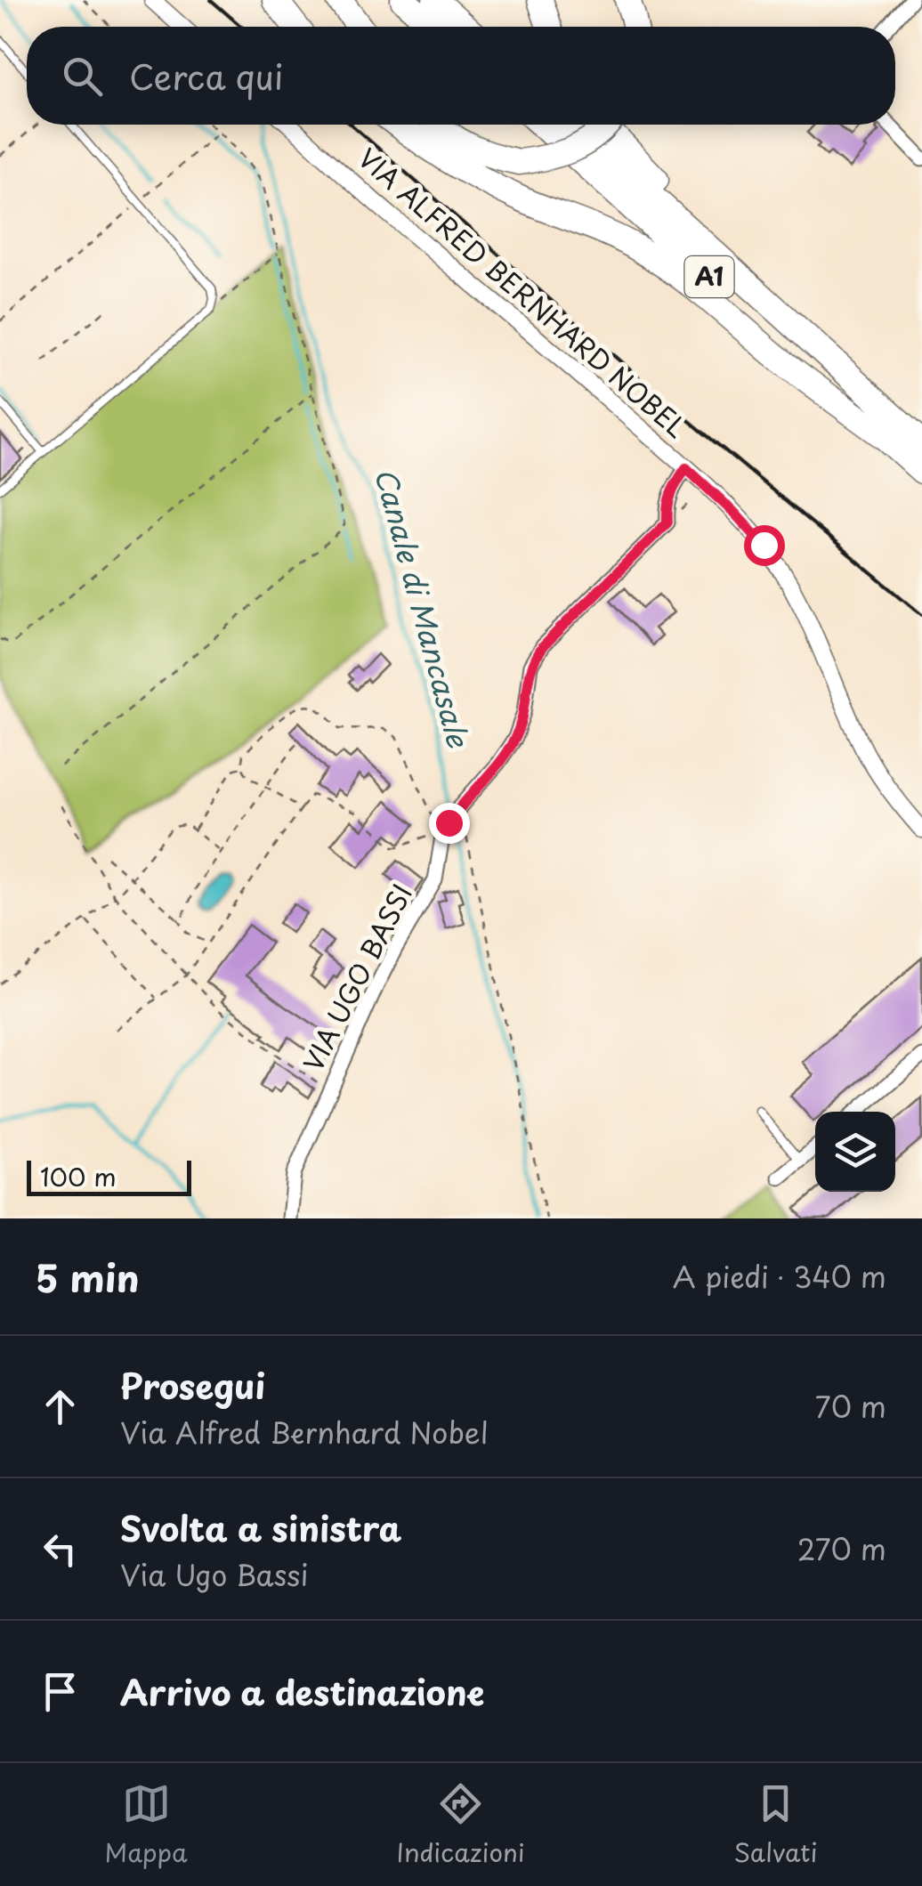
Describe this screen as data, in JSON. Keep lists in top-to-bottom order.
{
  "streets": {
    "highway": ["A1"],
    "street": ["VIA ALFRED BERNHARD NOBEL", "VIA UGO BASSI"]
  },
  "crossings": [
    ["VIA ALFRED BERNHARD NOBEL", "VIA UGO BASSI"]
  ],
  "water": ["Canale di Mancasale"],
  "scale_bar": "100 m",
  "page": {
    "search": "Cerca qui",
    "scale": "100 m",
    "heading": ["5 min", "A piedi · 340 m"],
    "list": [
      ["Prosegui", "Via Alfred Bernhard Nobel", "70 m"],
      ["Svolta a sinistra", "Via Ugo Bassi", "270 m"],
      "Arrivo a destinazione"
    ],
    "nav": ["Mappa", "Indicazioni", "Salvati"]
  }
}
